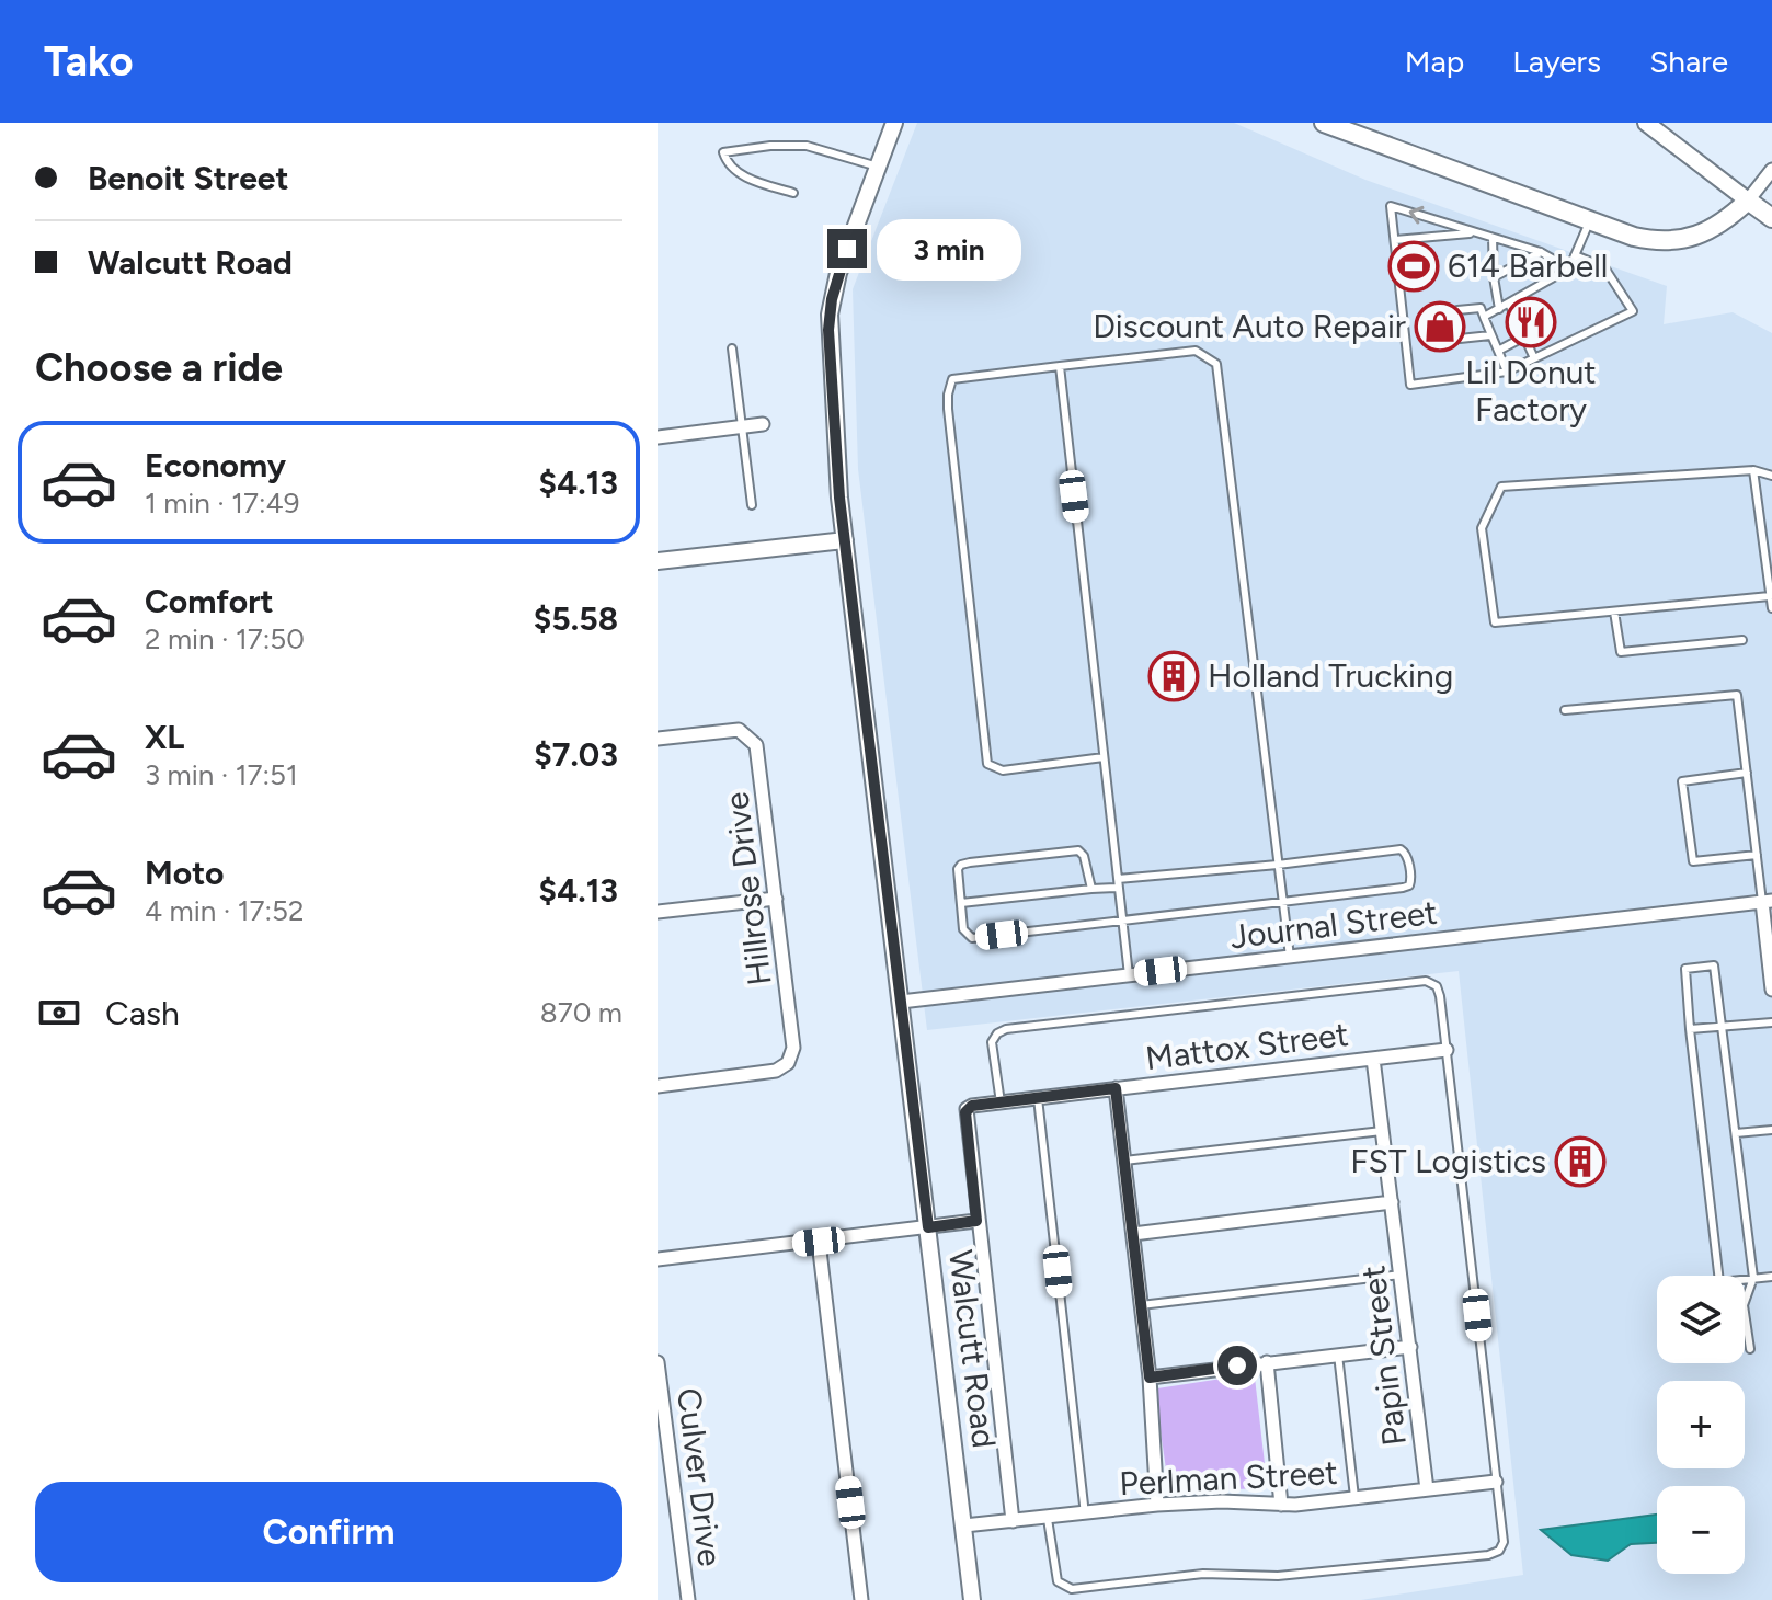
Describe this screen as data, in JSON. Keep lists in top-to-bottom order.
{
  "streets": {
    "street": [
      "Hillrose Drive",
      "Journal Street",
      "Mattox Street",
      "Walcutt Road",
      "Papin Street",
      "Culver Drive",
      "Perlman Street"
    ]
  },
  "crossings": [
    ["Journal Street", "Walcutt Road"],
    ["Mattox Street", "Papin Street"],
    ["Walcutt Road", "Perlman Street"],
    ["Papin Street", "Perlman Street"]
  ],
  "places": {
    "sports": ["614 Barbell"],
    "restaurant": ["Lil Donut Factory"],
    "shop": ["Discount Auto Repair"],
    "building": ["Holland Trucking", "FST Logistics"]
  },
  "page": {
    "header": "Tako",
    "nav": ["Map", "Layers", "Share"],
    "banner": ["Benoit Street", "Walcutt Road"],
    "bubble": "3 min",
    "heading": "Choose a ride",
    "list": [
      {
        "name": "Economy",
        "note": "1 min · 17:49",
        "value": "$4.13"
      },
      {
        "name": "Comfort",
        "note": "2 min · 17:50",
        "value": "$5.58"
      },
      {
        "name": "XL",
        "note": "3 min · 17:51",
        "value": "$7.03"
      },
      {
        "name": "Moto",
        "note": "4 min · 17:52",
        "value": "$4.13"
      }
    ],
    "pay": ["Cash", "870 m"],
    "map_buttons": ["+", "−"],
    "buttons": "Confirm"
  }
}
